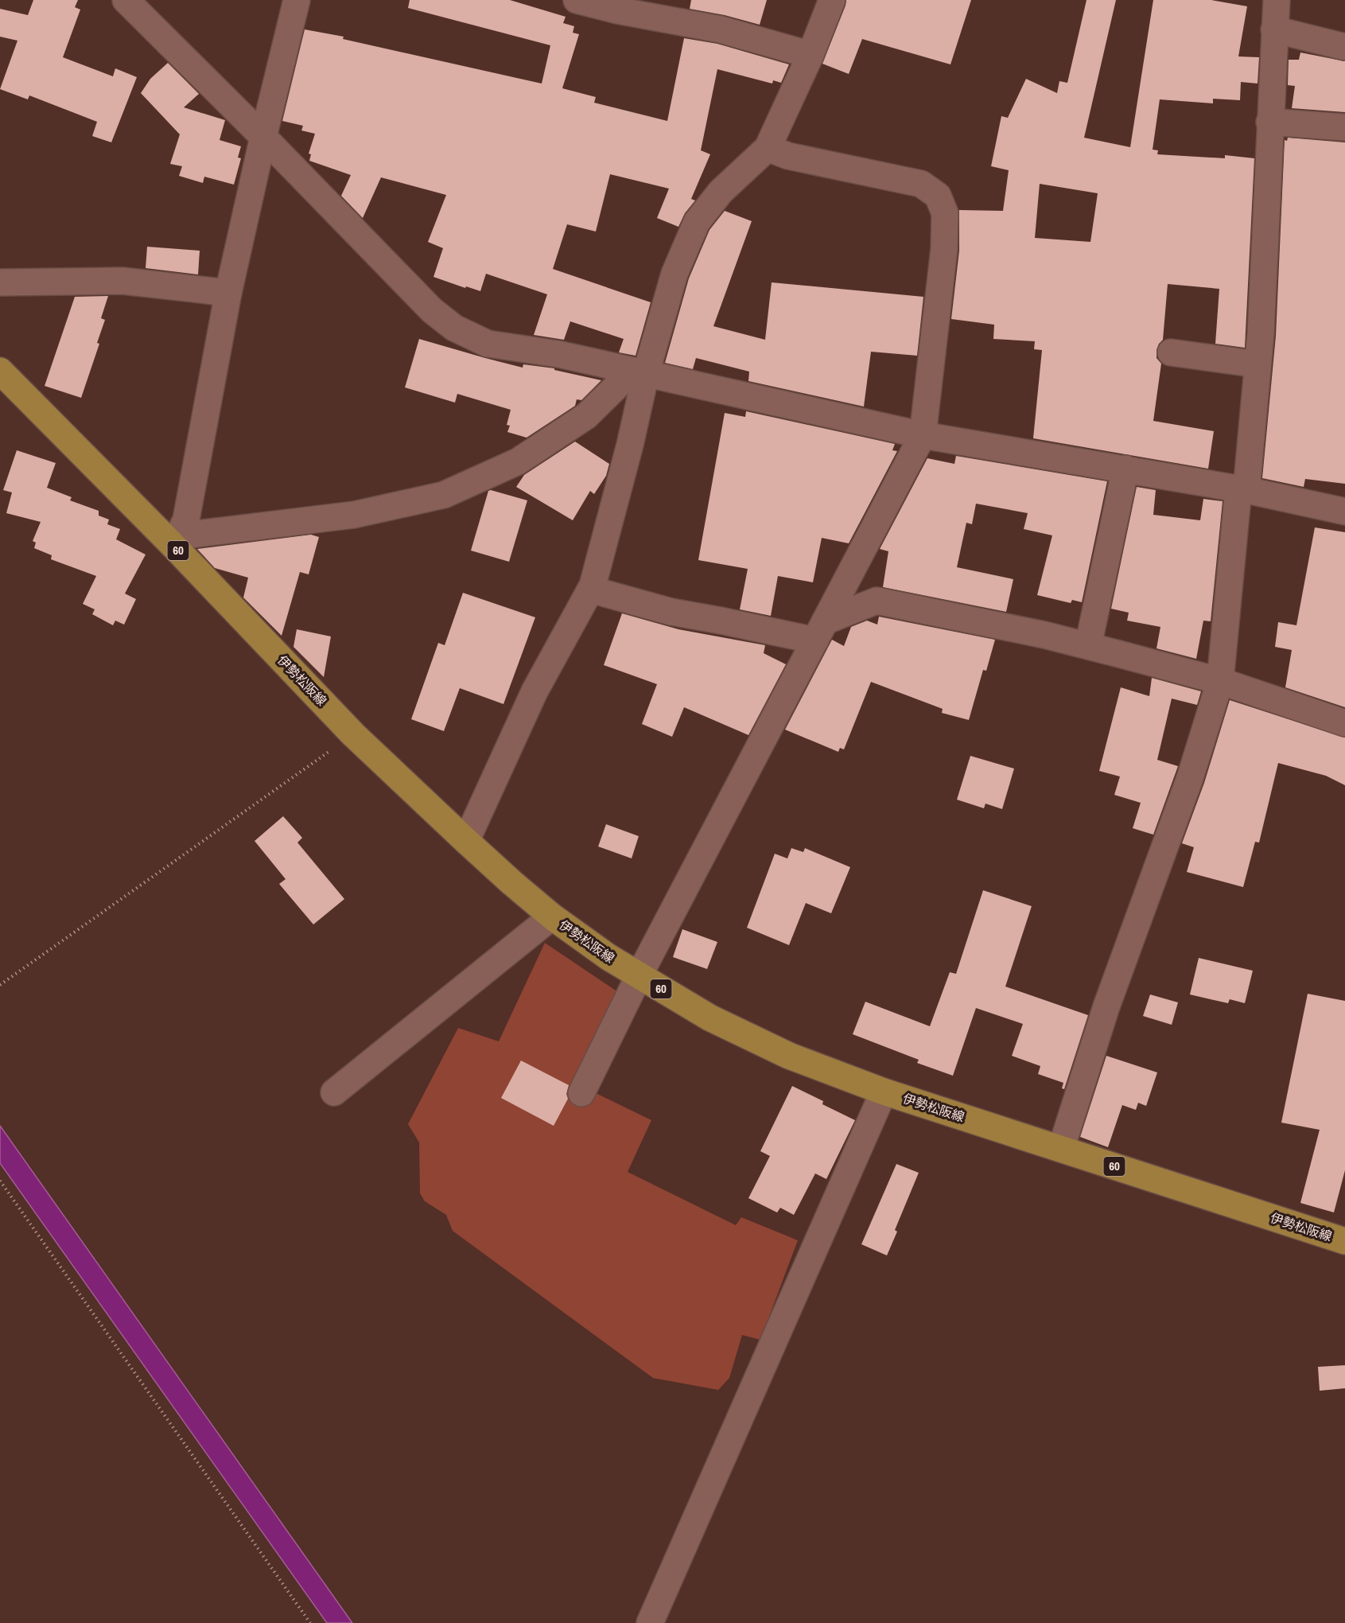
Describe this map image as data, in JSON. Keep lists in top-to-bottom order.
{
  "streets": {
    "main road": ["60", "伊勢松阪線"]
  }
}
